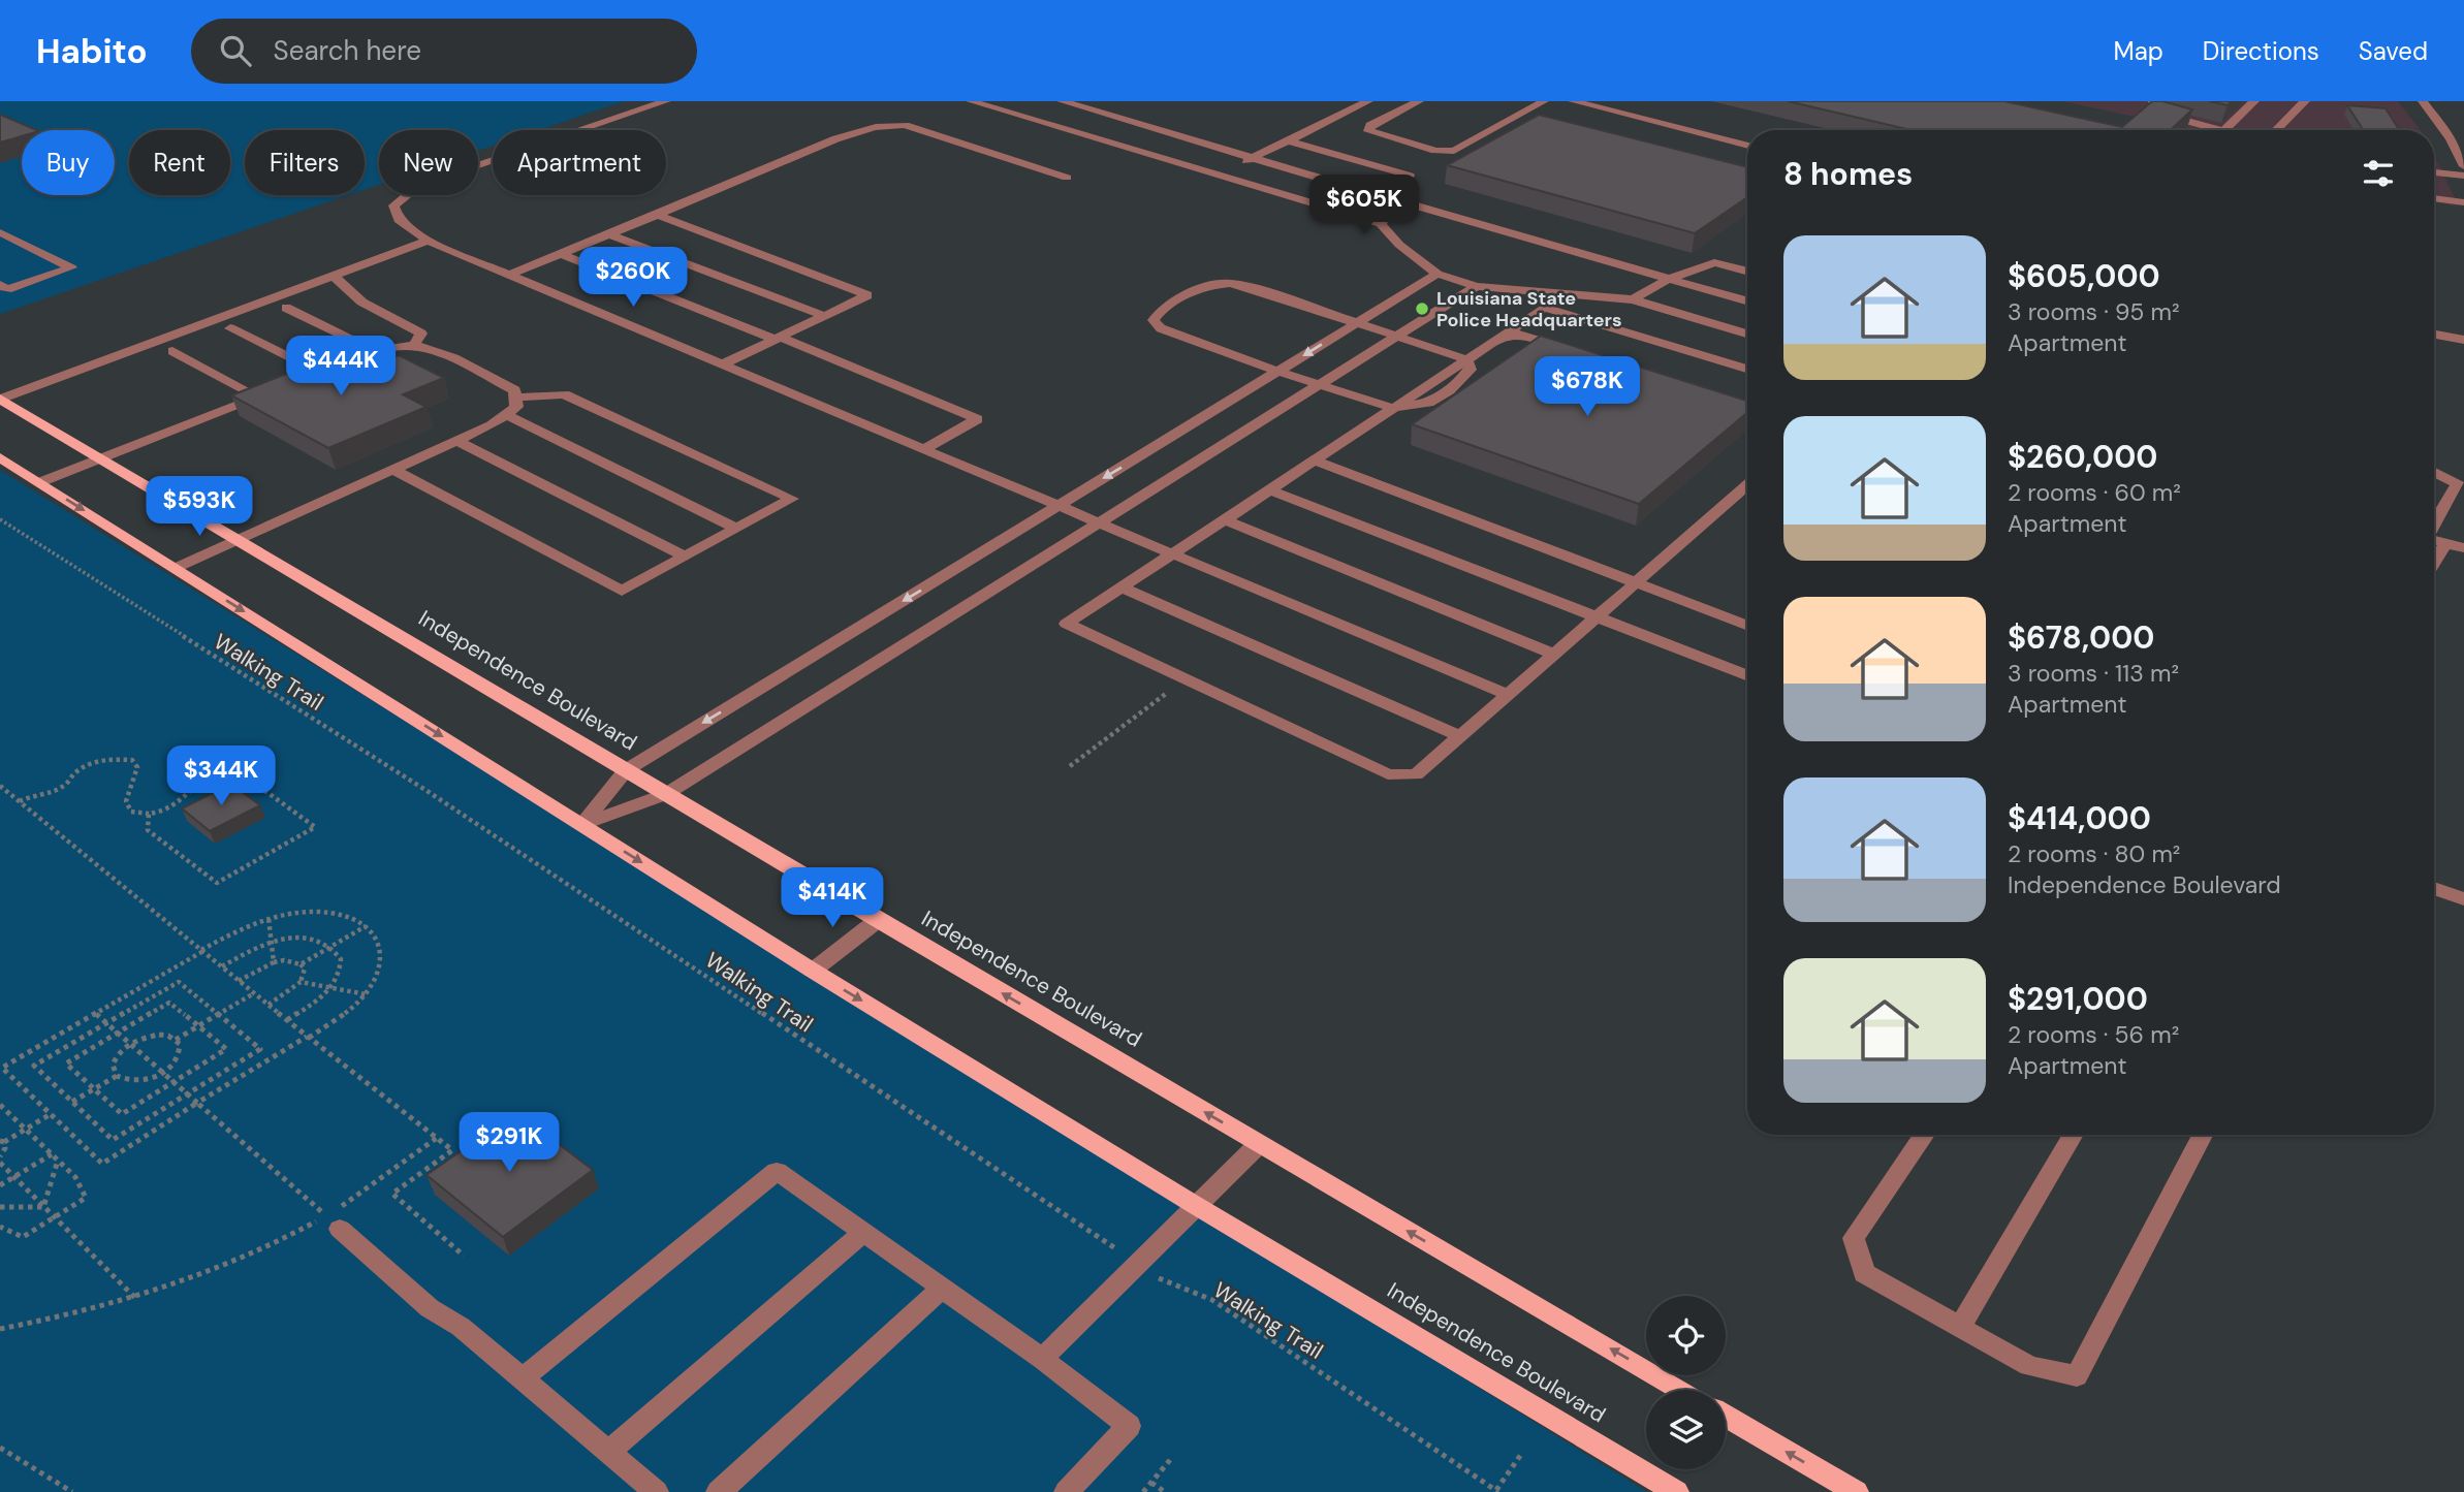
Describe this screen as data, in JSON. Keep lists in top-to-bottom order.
{
  "streets": {
    "main road": ["Independence Boulevard"],
    "path": ["Walking Trail"]
  },
  "places": ["Louisiana State Police Headquarters"],
  "page": {
    "header": "Habito",
    "search": "Search here",
    "nav": ["Map", "Directions", "Saved"],
    "chip": [
      "Buy",
      "Rent",
      "Filters",
      "New",
      "Apartment"
    ],
    "heading": "8 homes",
    "price": [
      "$605K",
      "$260K",
      "$444K",
      "$678K",
      "$593K",
      "$344K",
      "$414K",
      "$291K"
    ],
    "list": [
      {
        "name": "$605,000",
        "note": "3 rooms · 95 m² · Apartment"
      },
      {
        "name": "$260,000",
        "note": "2 rooms · 60 m² · Apartment"
      },
      {
        "name": "$678,000",
        "note": "3 rooms · 113 m² · Apartment"
      },
      {
        "name": "$414,000",
        "note": "2 rooms · 80 m² · Independence Boulevard"
      },
      {
        "name": "$291,000",
        "note": "2 rooms · 56 m² · Apartment"
      }
    ]
  }
}
